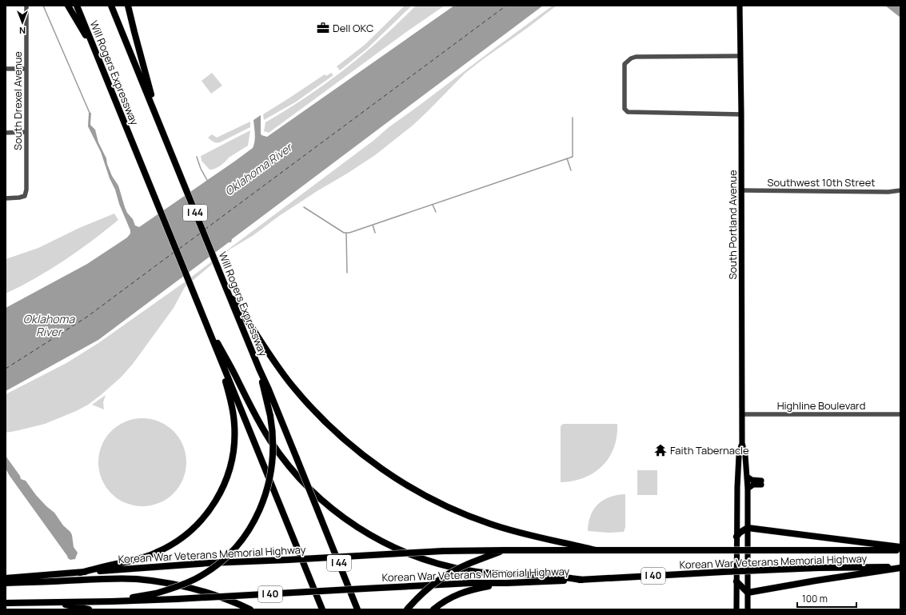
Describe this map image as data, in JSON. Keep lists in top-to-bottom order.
{
  "streets": {
    "highway": [
      "Will Rogers Expressway",
      "I 44",
      "Korean War Veterans Memorial Highway",
      "I 40"
    ],
    "main road": ["South Portland Avenue"],
    "street": ["South Drexel Avenue", "Southwest 10th Street", "Highline Boulevard"]
  },
  "crossings": [
    ["Southwest 10th Street", "South Portland Avenue"],
    ["South Portland Avenue", "Highline Boulevard"],
    ["Korean War Veterans Memorial Highway", "I 40"]
  ],
  "water": ["Oklahoma River"],
  "places": {
    "office": ["Dell OKC"],
    "temple": ["Faith Tabernacle"]
  },
  "scale_bar": "100 m",
  "north": "bottom"
}
